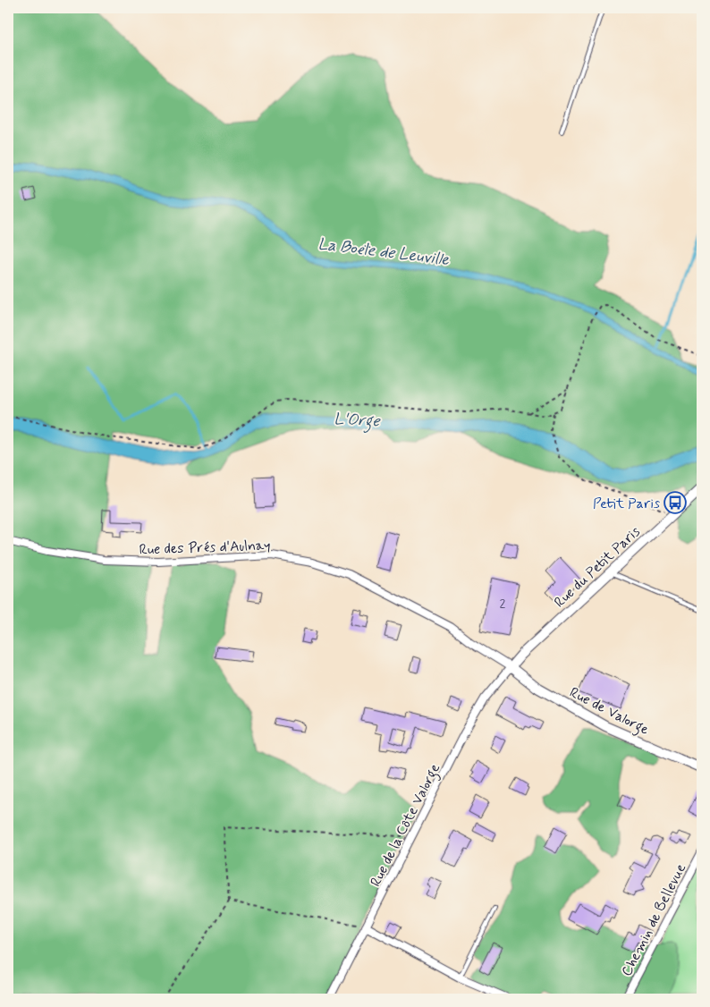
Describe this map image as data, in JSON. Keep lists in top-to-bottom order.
{
  "streets": {
    "street": [
      "Rue des Prés d'Aulnay",
      "Rue du Petit Paris",
      "Rue de Valorge",
      "Rue de la Côte Valorge",
      "Chemin de Bellevue"
    ]
  },
  "crossings": [
    ["Rue des Prés d'Aulnay", "Rue du Petit Paris"],
    ["Rue des Prés d'Aulnay", "Rue de Valorge"],
    ["Rue des Prés d'Aulnay", "Rue de la Côte Valorge"],
    ["Rue du Petit Paris", "Rue de Valorge"],
    ["Rue du Petit Paris", "Rue de la Côte Valorge"],
    ["Rue de Valorge", "Rue de la Côte Valorge"]
  ],
  "water": ["La Boële de Leuville", "L'Orge"],
  "places": {
    "bus stop": ["Petit Paris"]
  },
  "house_numbers": ["2"]
}
